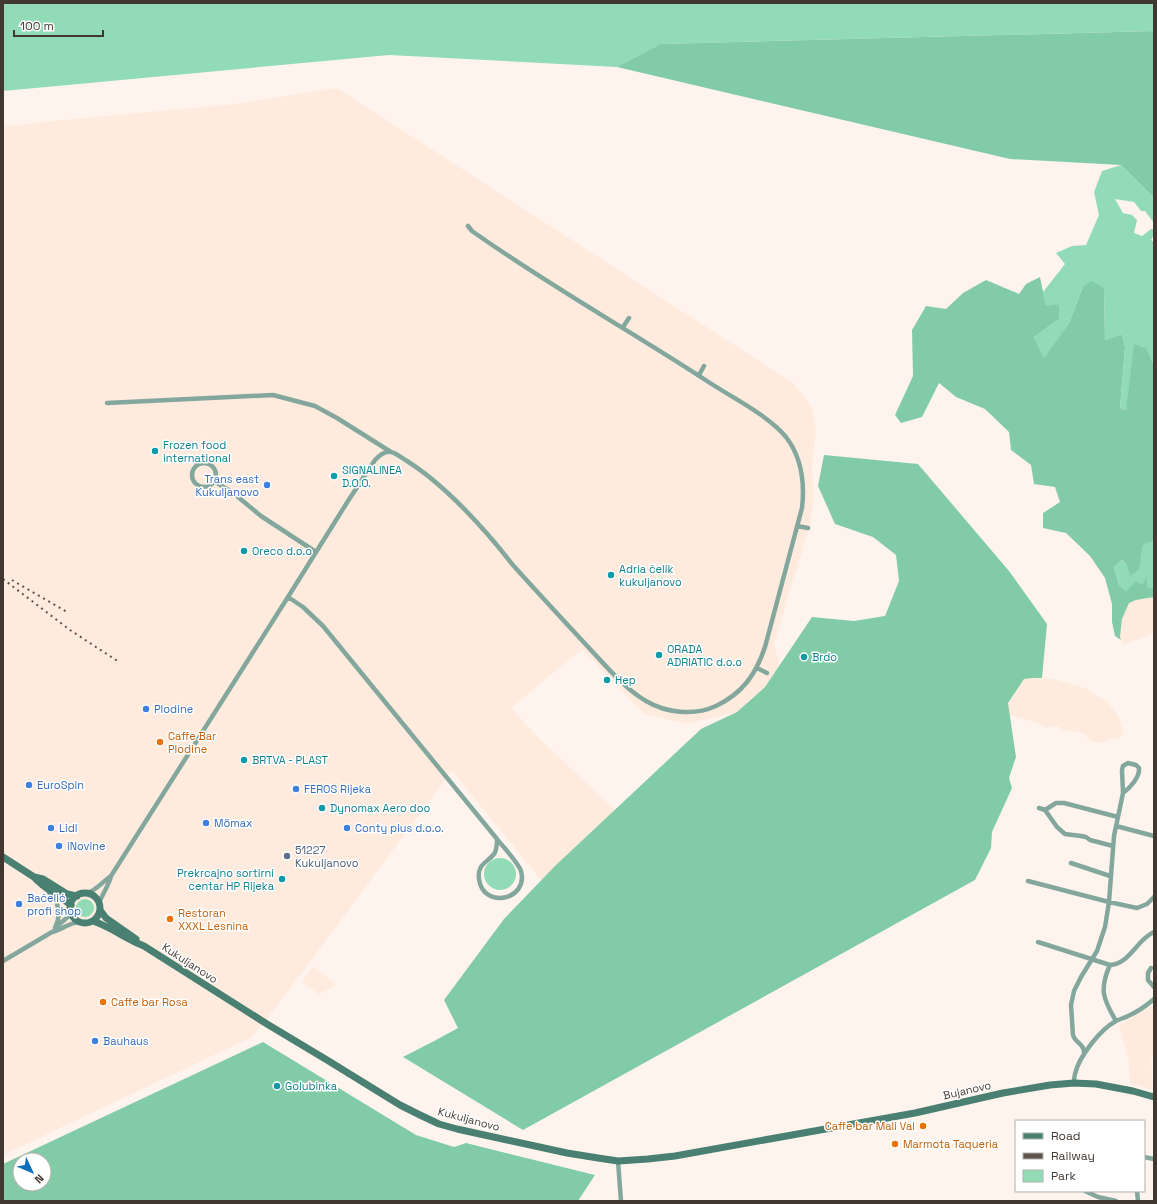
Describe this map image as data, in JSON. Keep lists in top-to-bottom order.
{
  "streets": {
    "main road": ["Kukuljanovo", "Bujanovo"]
  },
  "crossings": [
    ["Kukuljanovo", "Bujanovo"]
  ],
  "places": [
    "Frozen food international",
    "SIGNALINEA D.O.O.",
    "Trans east Kukuljanovo",
    "Oreco d.o.o",
    "Adria čelik kukuljanovo",
    "ORADA ADRIATIC d.o.o",
    "Brdo",
    "Hep",
    "Plodine",
    "Caffe Bar Plodine",
    "BRTVA - PLAST",
    "EuroSpin",
    "FEROS Rijeka",
    "Dynomax Aero doo",
    "Mömax",
    "Lidl",
    "Conty plus d.o.o.",
    "iNovine",
    "51227 Kukuljanovo",
    "Prekrcajno sortirni centar HP Rijeka",
    "Bačelić profi shop",
    "Restoran XXXL Lesnina",
    "Caffe bar Rosa",
    "Bauhaus",
    "Golubinka",
    "Caffe bar Mali Val",
    "Marmota Taqueria"
  ],
  "legend": ["Road", "Railway", "Park"],
  "scale_bar": "100 m",
  "north": "bottom right"
}
